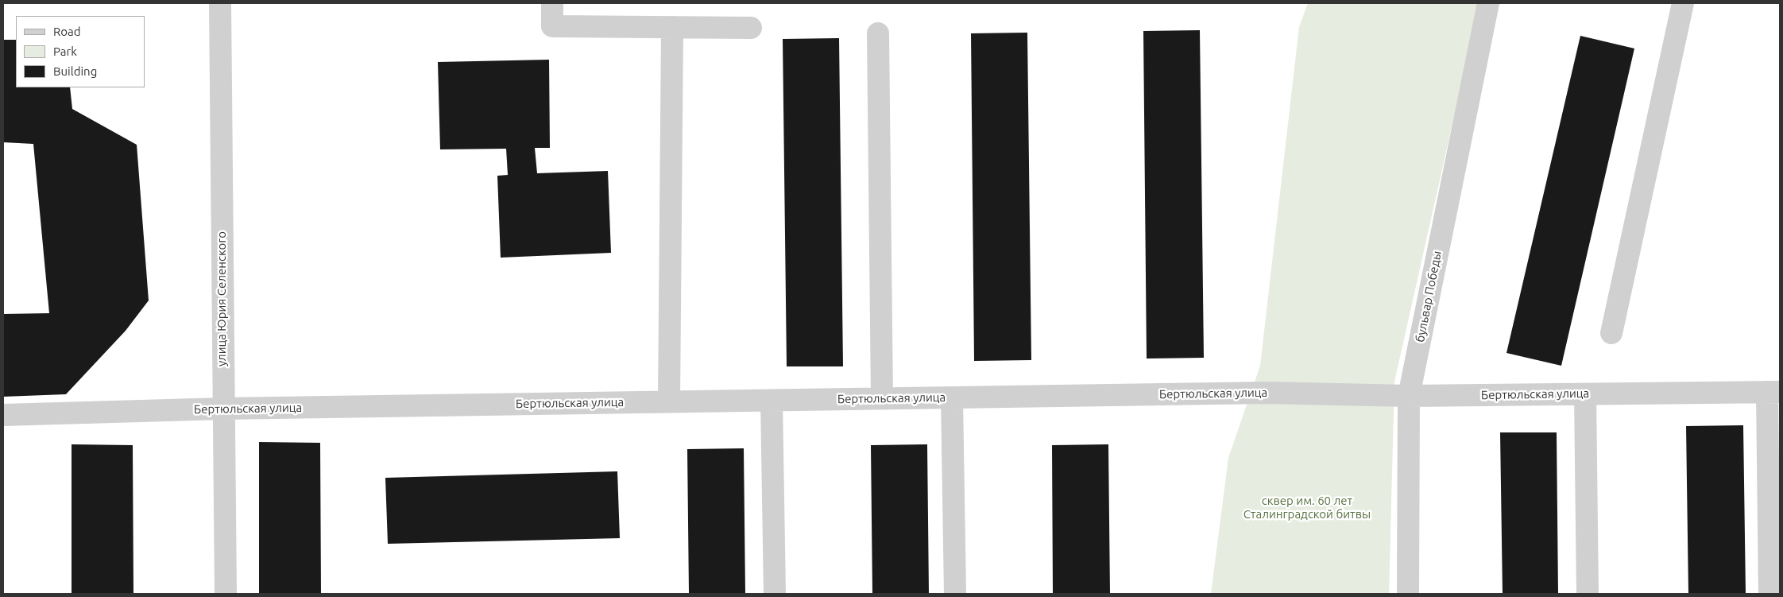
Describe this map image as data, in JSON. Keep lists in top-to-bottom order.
{
  "streets": {
    "street": ["бульвар Победы", "улица Юрия Селенского", "Бертюльская улица"]
  },
  "crossings": [
    ["бульвар Победы", "Бертюльская улица"],
    ["улица Юрия Селенского", "Бертюльская улица"]
  ],
  "parks": ["сквер им. 60 лет Сталинградской битвы"],
  "legend": ["Road", "Park", "Building"]
}
